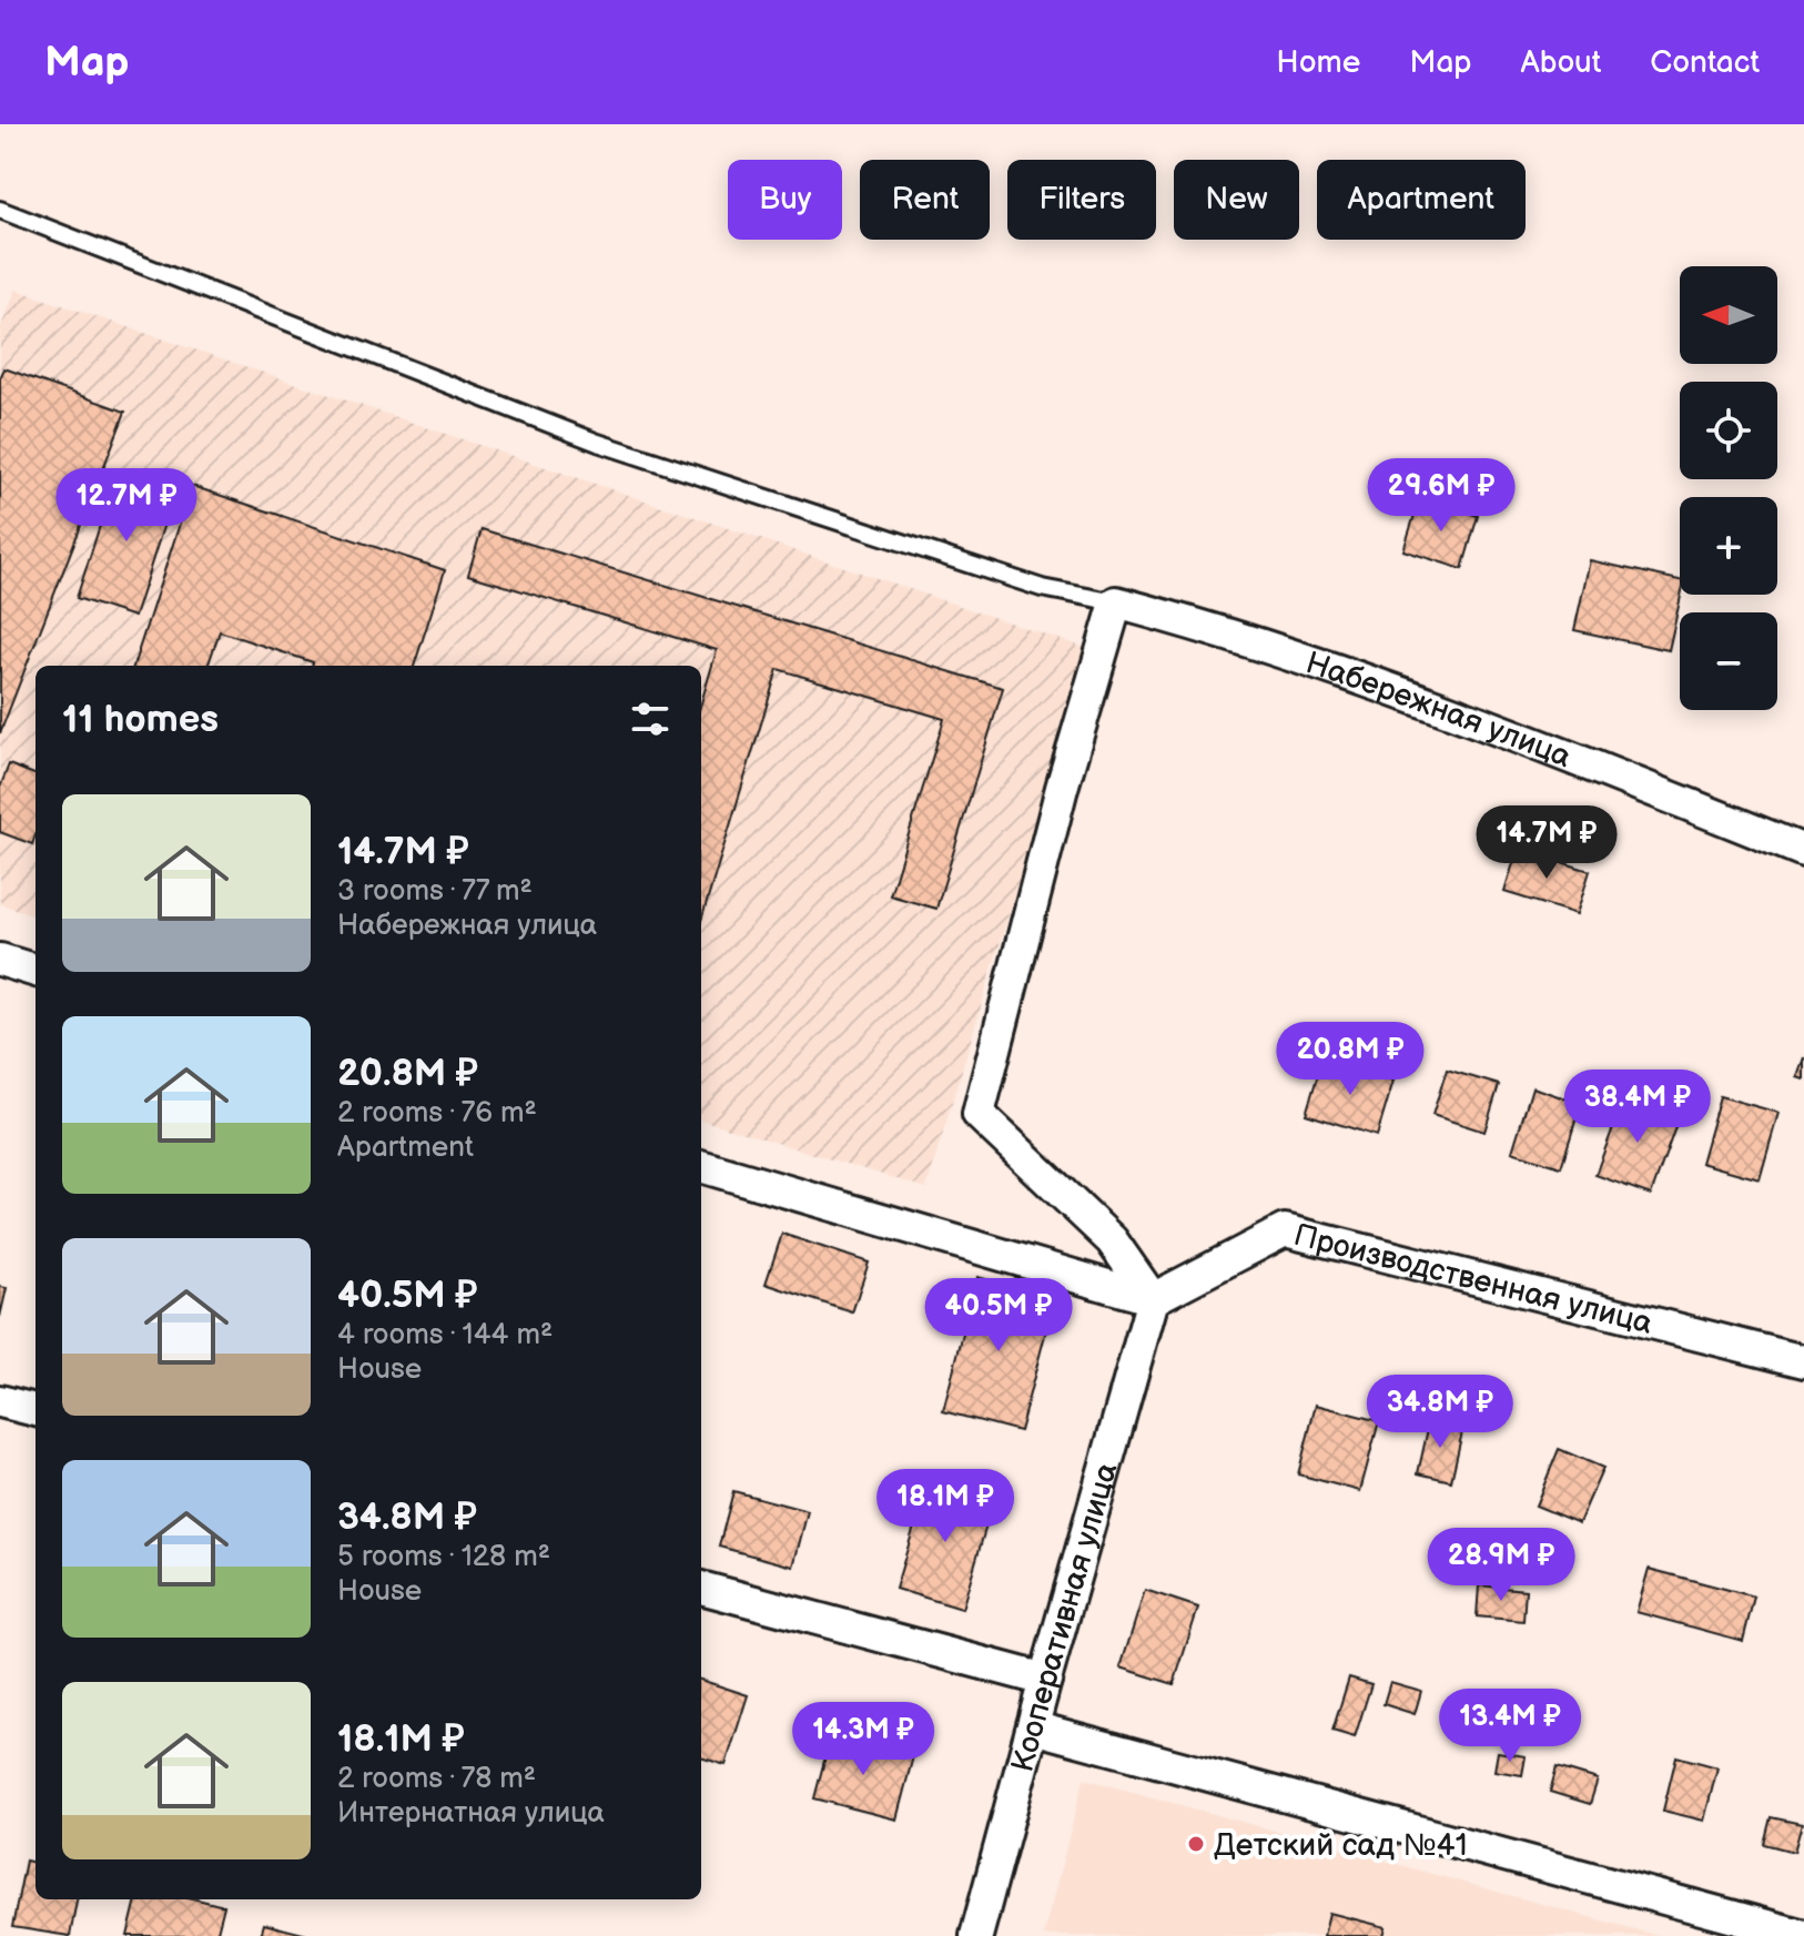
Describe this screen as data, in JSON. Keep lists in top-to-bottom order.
{
  "streets": {
    "street": ["Набережная улица", "Производственная улица", "Кооперативная улица"]
  },
  "crossings": [
    ["Производственная улица", "Кооперативная улица"]
  ],
  "places": ["Детский сад №41"],
  "north": "left",
  "page": {
    "header": "Map",
    "nav": [
      "Home",
      "Map",
      "About",
      "Contact"
    ],
    "chip": [
      "Buy",
      "Rent",
      "Filters",
      "New",
      "Apartment"
    ],
    "map_buttons": ["+", "−"],
    "price": [
      "29.6M ₽",
      "12.7M ₽",
      "14.7M ₽",
      "20.8M ₽",
      "38.4M ₽",
      "40.5M ₽",
      "34.8M ₽",
      "18.1M ₽",
      "28.9M ₽",
      "13.4M ₽",
      "14.3M ₽"
    ],
    "heading": "11 homes",
    "list": [
      {
        "name": "14.7M ₽",
        "note": "3 rooms · 77 m² · Набережная улица"
      },
      {
        "name": "20.8M ₽",
        "note": "2 rooms · 76 m² · Apartment"
      },
      {
        "name": "40.5M ₽",
        "note": "4 rooms · 144 m² · House"
      },
      {
        "name": "34.8M ₽",
        "note": "5 rooms · 128 m² · House"
      },
      {
        "name": "18.1M ₽",
        "note": "2 rooms · 78 m² · Интернатная улица"
      }
    ]
  }
}
